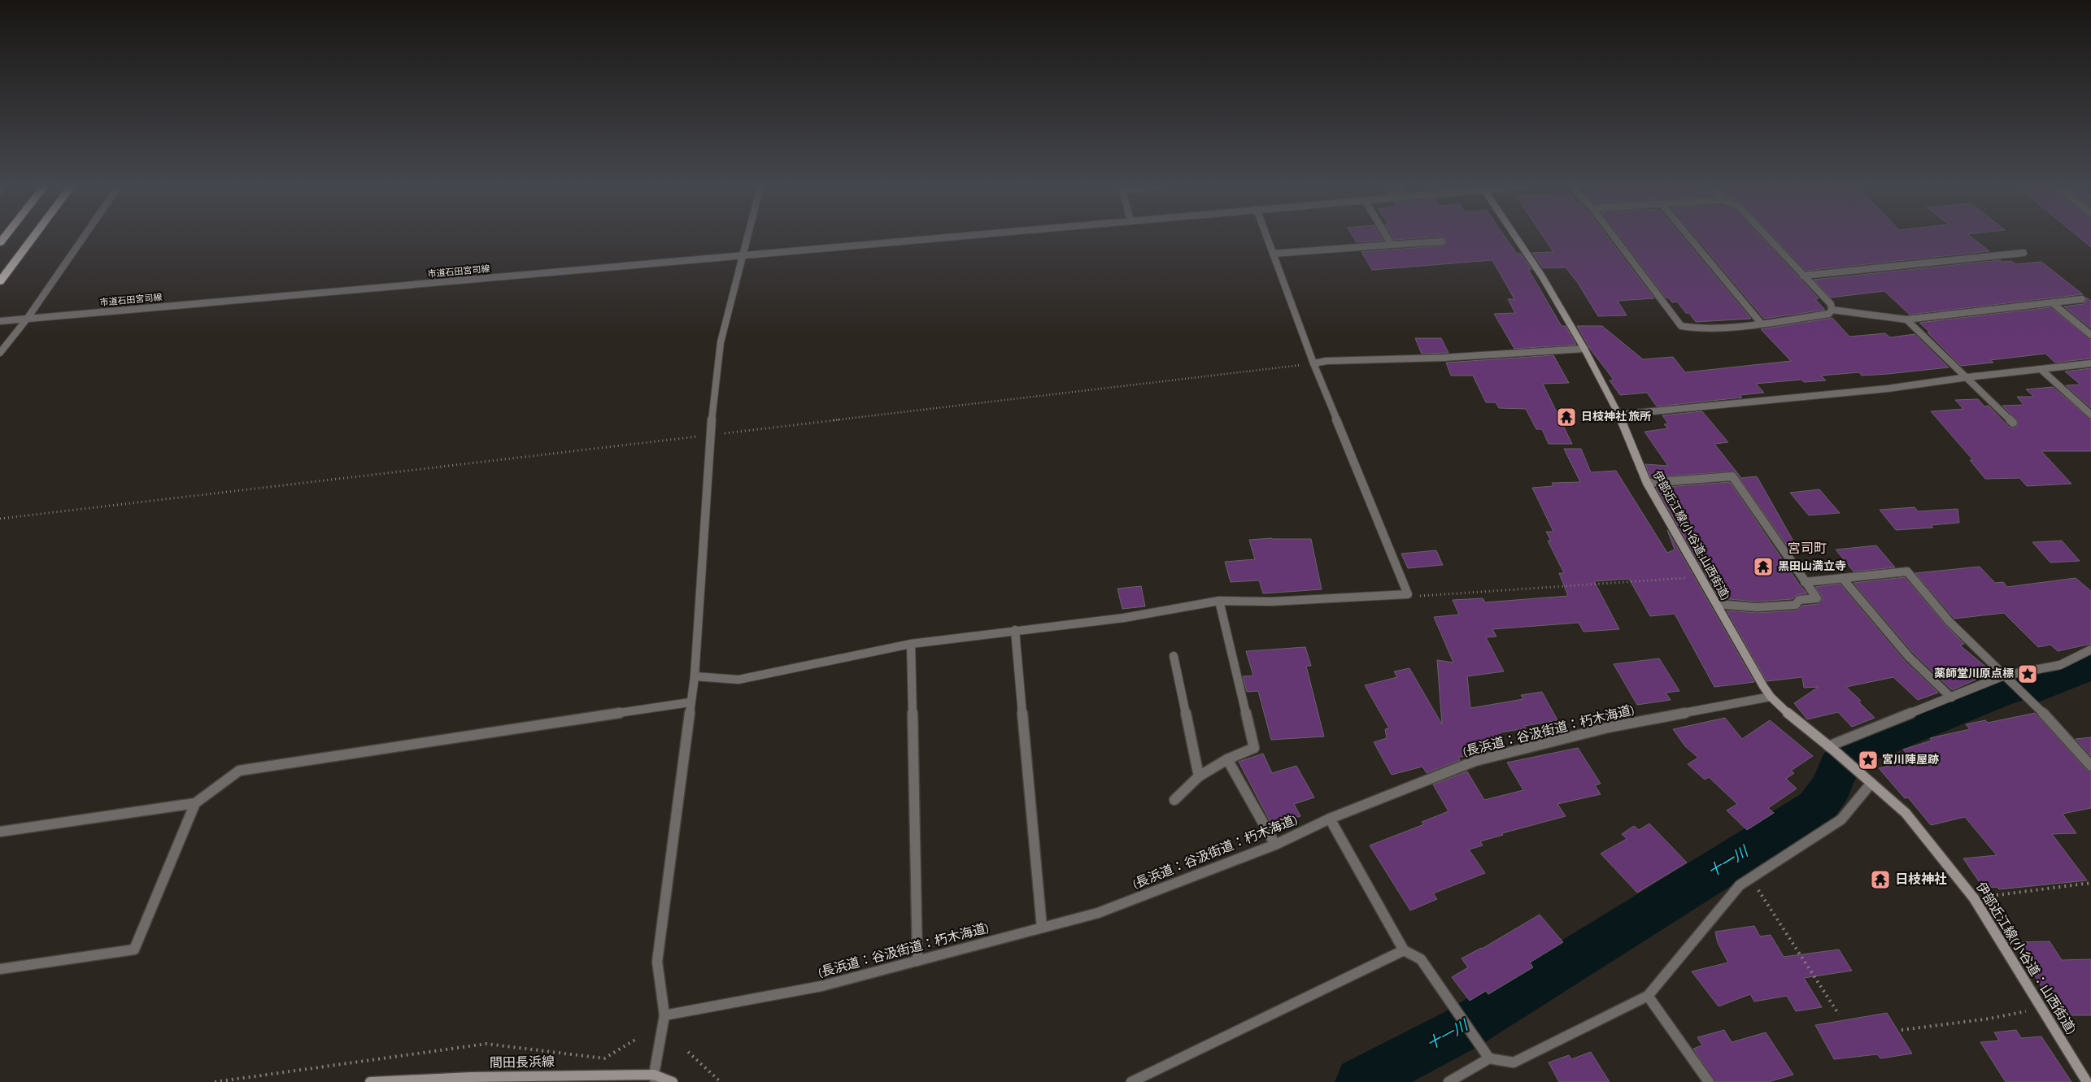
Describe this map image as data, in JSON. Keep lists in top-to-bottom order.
{
  "streets": {
    "main road": ["伊部近江線(小谷道;山西街道)", "伊部近江線(小谷道：山西街道)", "間田長浜線"],
    "street": ["市道石田宮司線", "(長浜道：谷汲街道：朽木海道)"]
  },
  "crossings": [
    ["伊部近江線(小谷道;山西街道)", "(長浜道：谷汲街道：朽木海道)"],
    ["伊部近江線(小谷道;山西街道)", "伊部近江線(小谷道：山西街道)"]
  ],
  "districts": ["宮司町"],
  "water": ["十一川"],
  "places": {
    "temple": ["日枝神社 旅所", "黒田山満立寺", "日枝神社"],
    "place": ["薬師堂川原点標", "宮川陣屋跡"]
  }
}
